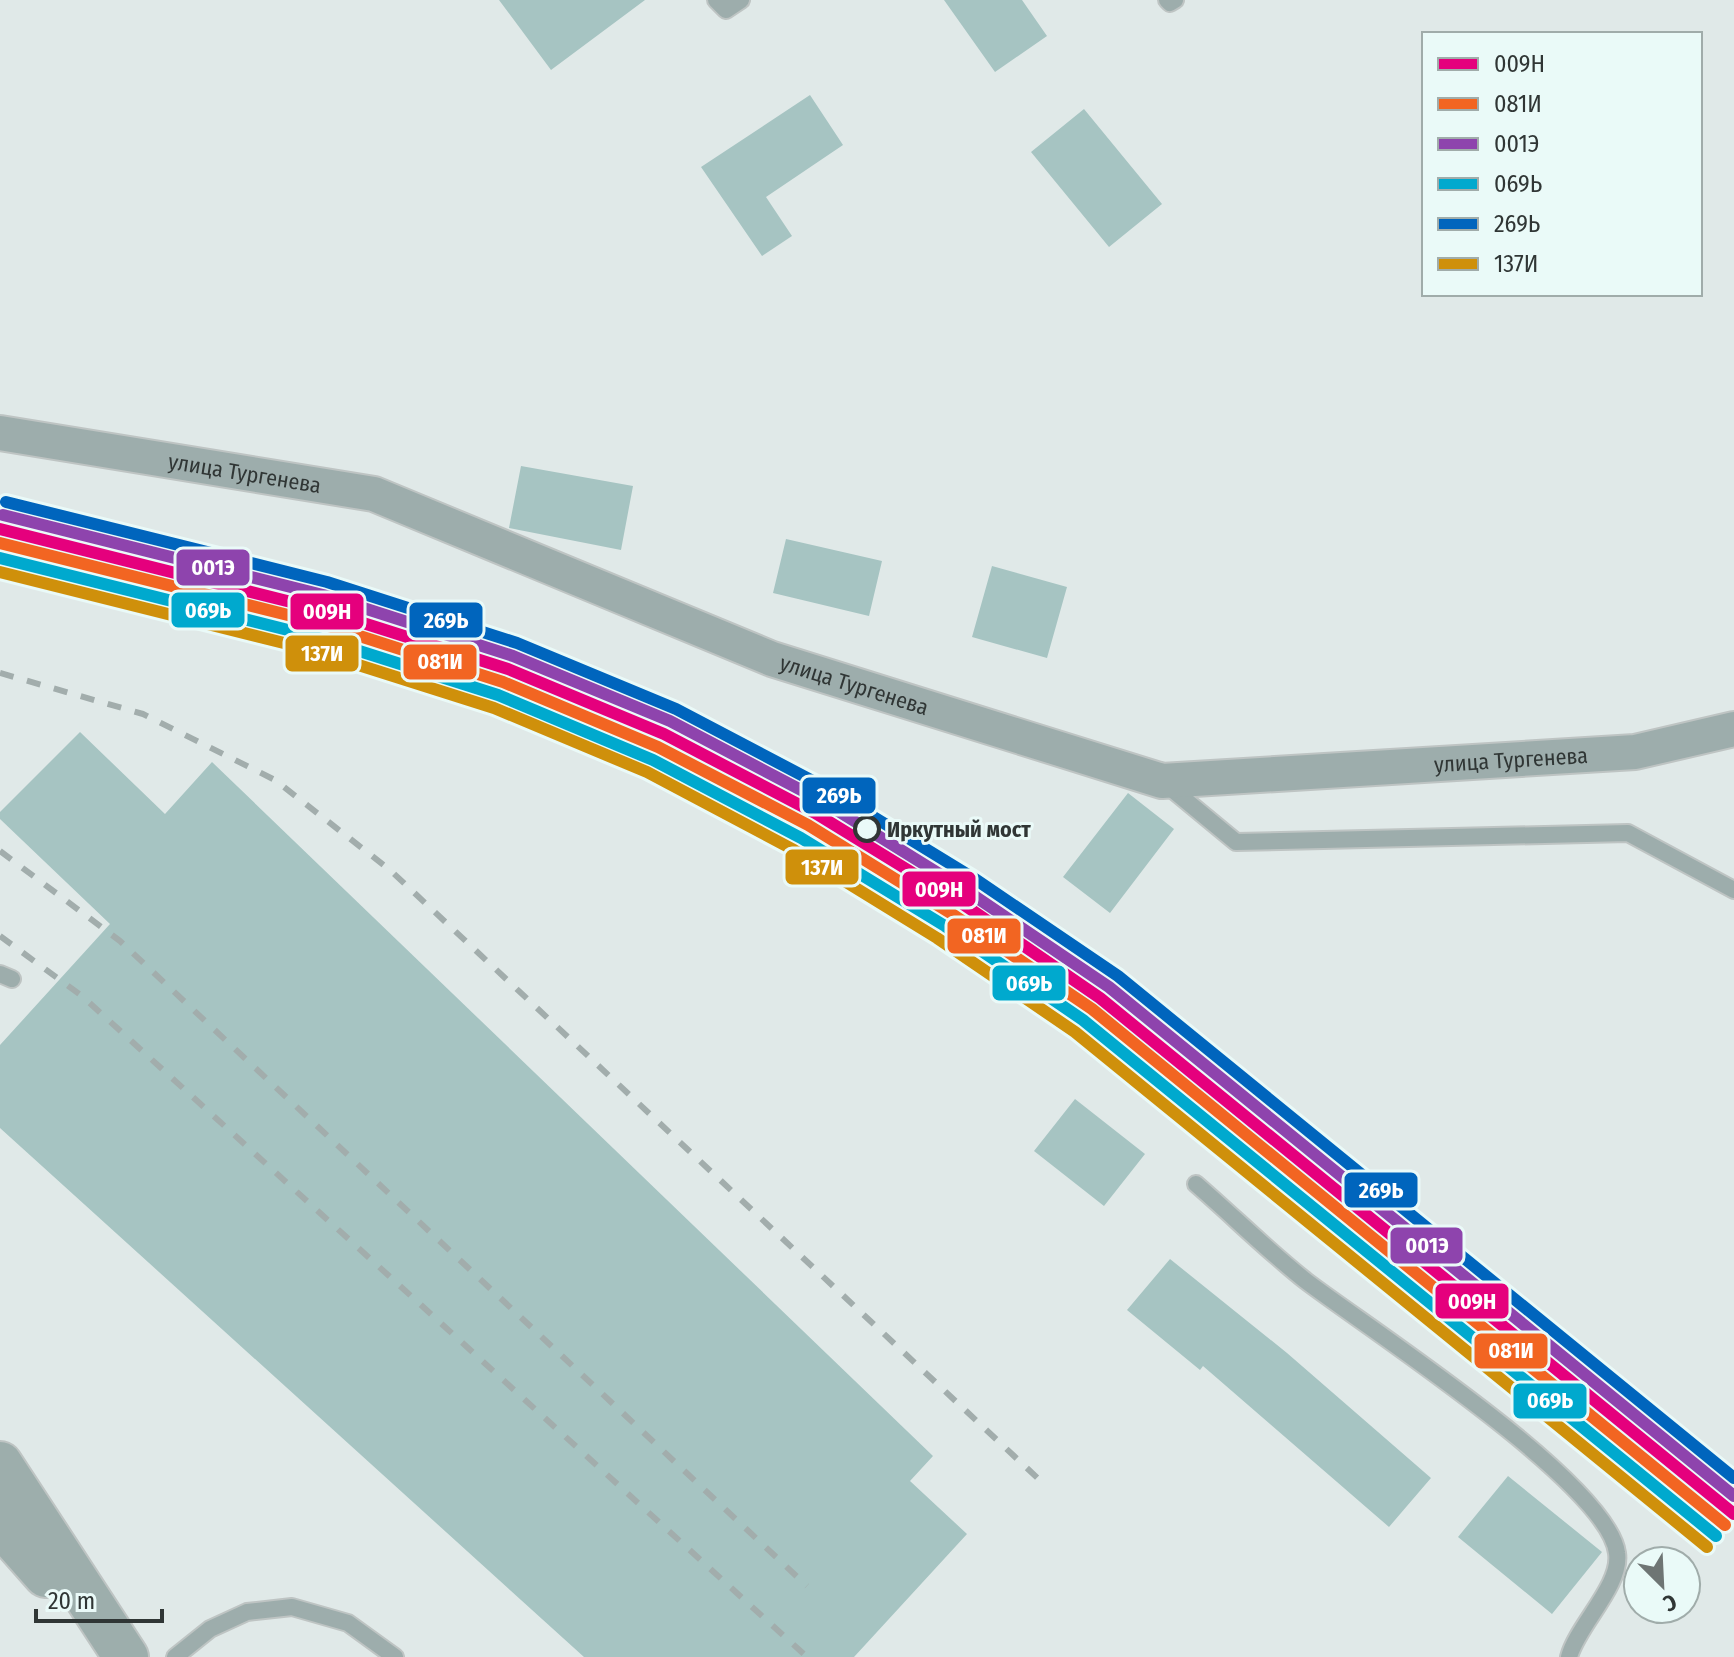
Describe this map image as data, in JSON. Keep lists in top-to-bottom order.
{
  "streets": {
    "street": ["улица Тургенева"]
  },
  "places": ["Иркутный мост"],
  "lines": [
    "transit line 269Ь",
    "transit line 001Э",
    "transit line 009Н",
    "transit line 081И",
    "transit line 069Ь",
    "transit line 137И"
  ],
  "legend": [
    "009Н",
    "081И",
    "001Э",
    "069Ь",
    "269Ь",
    "137И"
  ],
  "scale_bar": "20 m",
  "north": "bottom right"
}
